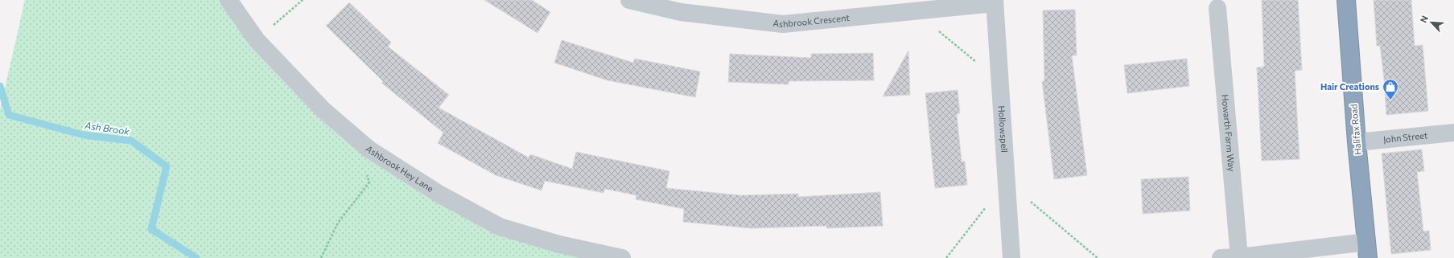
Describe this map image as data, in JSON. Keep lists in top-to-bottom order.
{
  "streets": {
    "highway": ["Halifax Road"],
    "street": [
      "Ashbrook Crescent",
      "Hollowspell",
      "Howarth Farm Way",
      "John Street",
      "Ashbrook Hey Lane"
    ]
  },
  "crossings": [
    ["Ashbrook Crescent", "Hollowspell"],
    ["Halifax Road", "John Street"]
  ],
  "water": ["Ash Brook"],
  "places": {
    "shop": ["Hair Creations"]
  },
  "north": "top left"
}
